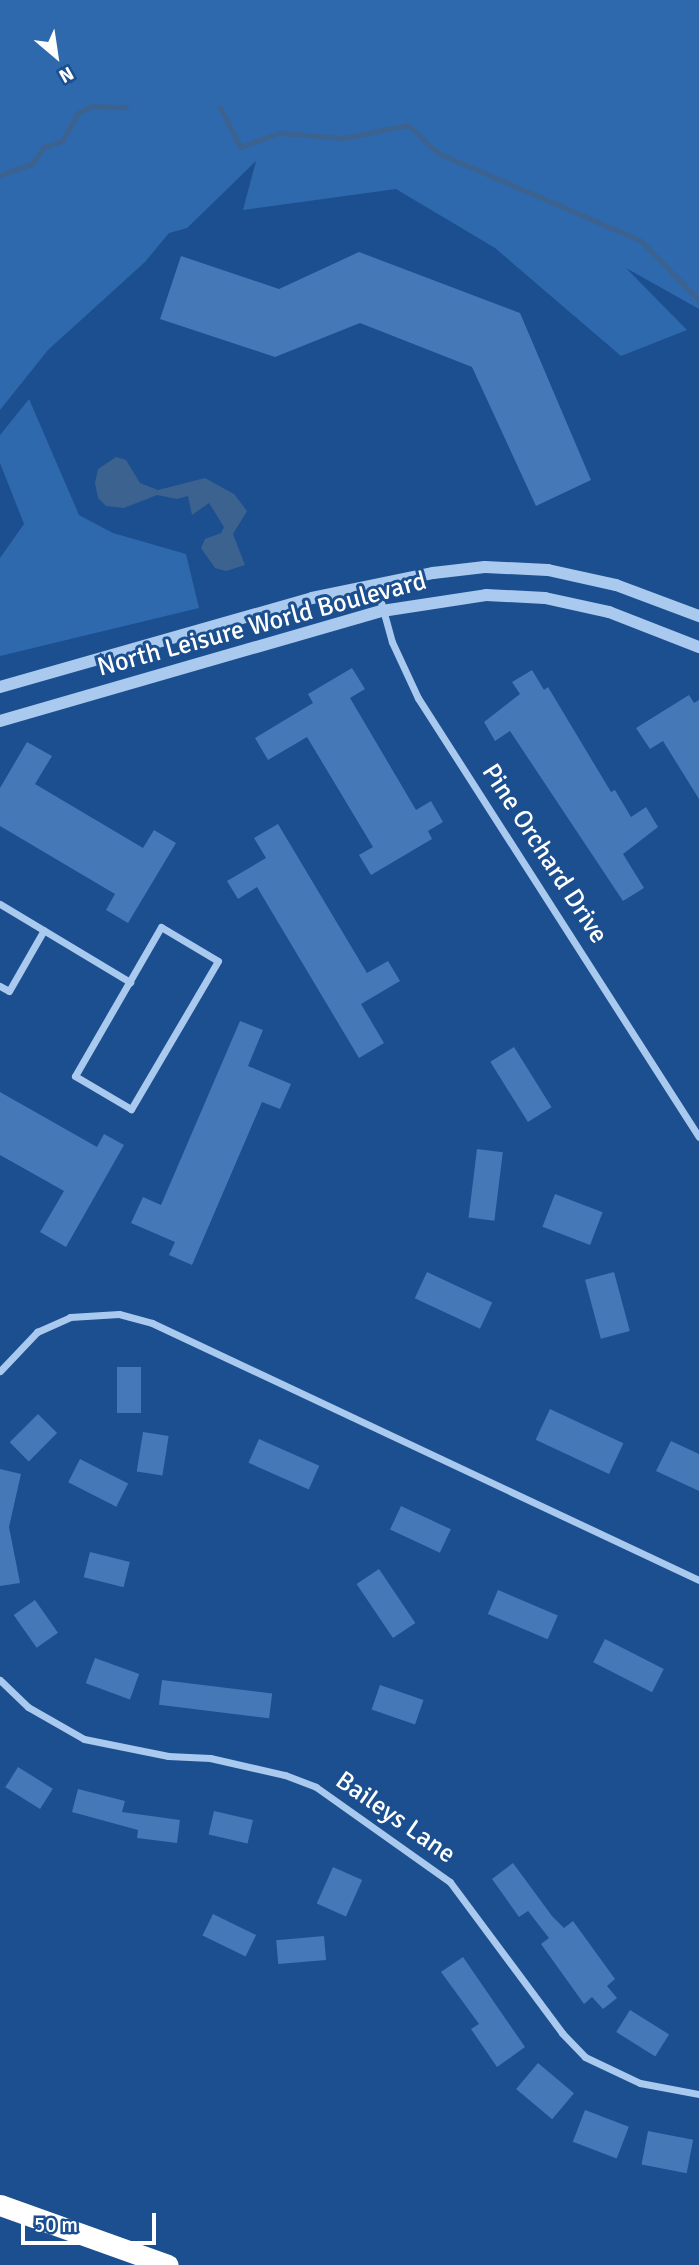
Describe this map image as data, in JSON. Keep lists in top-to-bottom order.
{
  "streets": {
    "street": ["North Leisure World Boulevard", "Pine Orchard Drive", "Baileys Lane"]
  },
  "crossings": [
    ["North Leisure World Boulevard", "Pine Orchard Drive"]
  ],
  "scale_bar": "50 m",
  "north": "bottom right"
}
